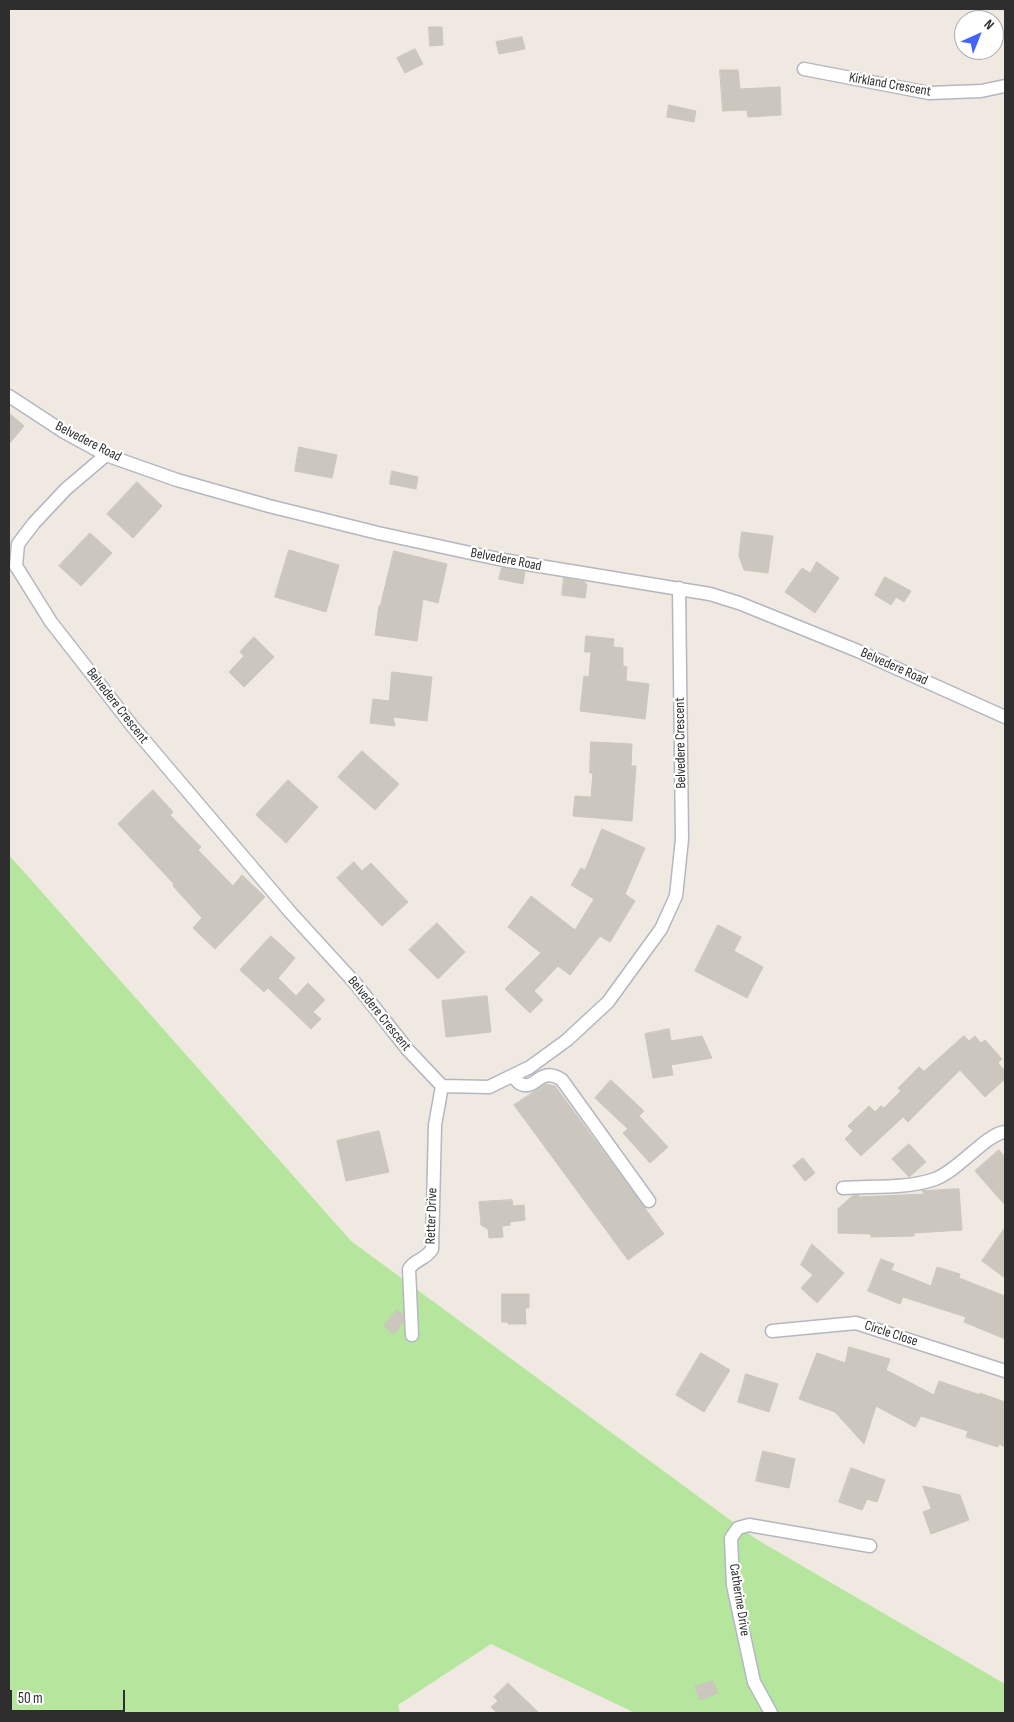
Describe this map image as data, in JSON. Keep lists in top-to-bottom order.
{
  "streets": {
    "street": [
      "Kirkland Crescent",
      "Belvedere Road",
      "Belvedere Crescent",
      "Retter Drive",
      "Circle Close",
      "Catherine Drive"
    ]
  },
  "crossings": [
    ["Belvedere Road", "Belvedere Crescent"],
    ["Belvedere Crescent", "Retter Drive"]
  ],
  "scale_bar": "50 m",
  "north": "top right"
}
